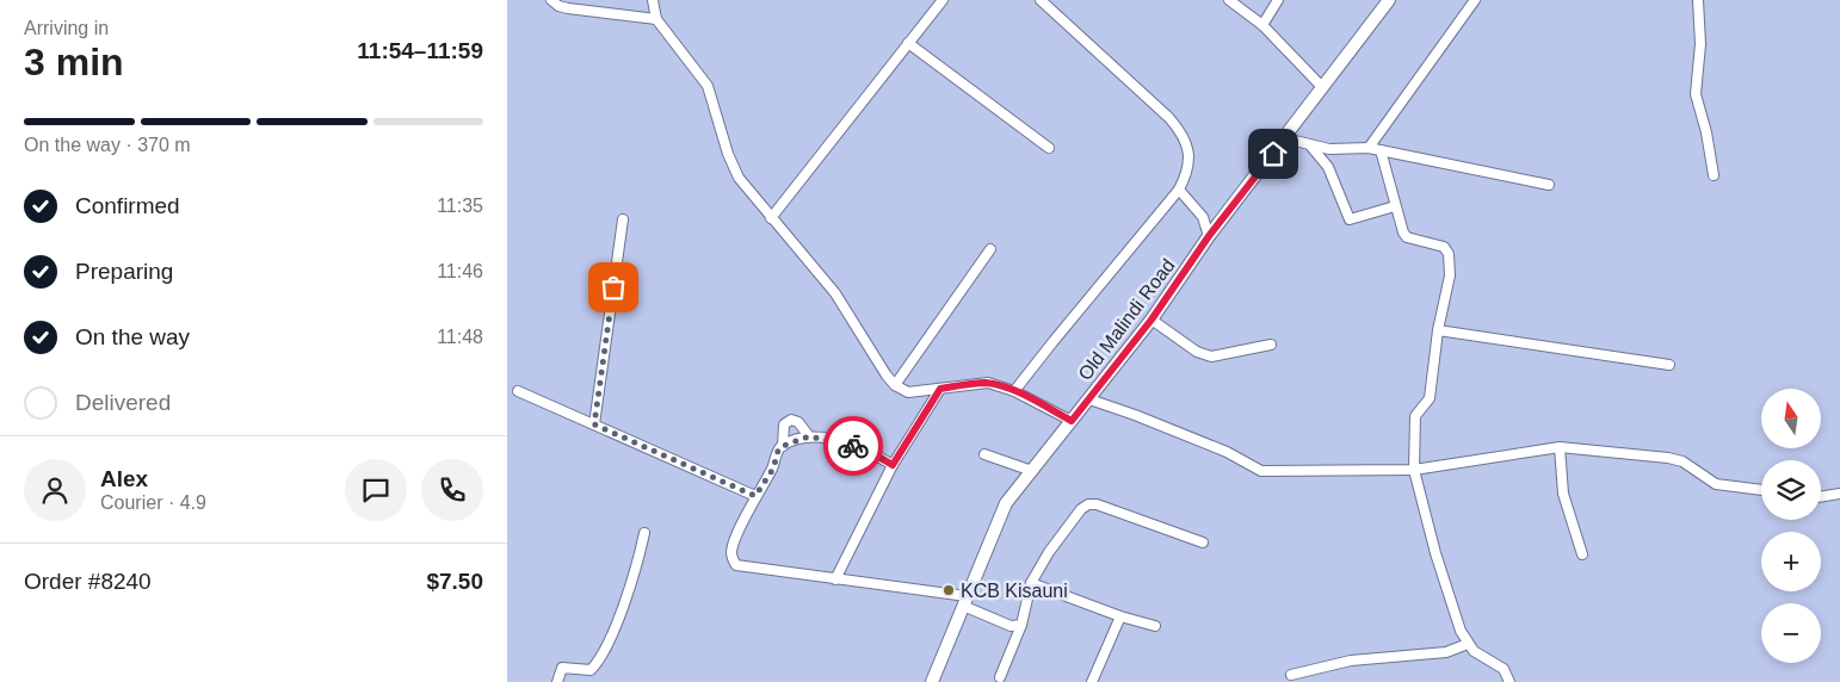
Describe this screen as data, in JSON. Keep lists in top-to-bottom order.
{
  "streets": {
    "main road": ["Old Malindi Road"]
  },
  "places": ["KCB Kisauni"],
  "north": "top",
  "page": {
    "heading": ["3 min", "Arriving in", "11:54–11:59"],
    "panel": [
      "Alex",
      "Courier · 4.9",
      "Order #8240",
      "$7.50"
    ],
    "bar": "On the way · 370 m",
    "list": [
      ["Confirmed", "11:35"],
      ["Preparing", "11:46"],
      ["On the way", "11:48"],
      "Delivered"
    ],
    "map_buttons": ["+", "−"]
  }
}
